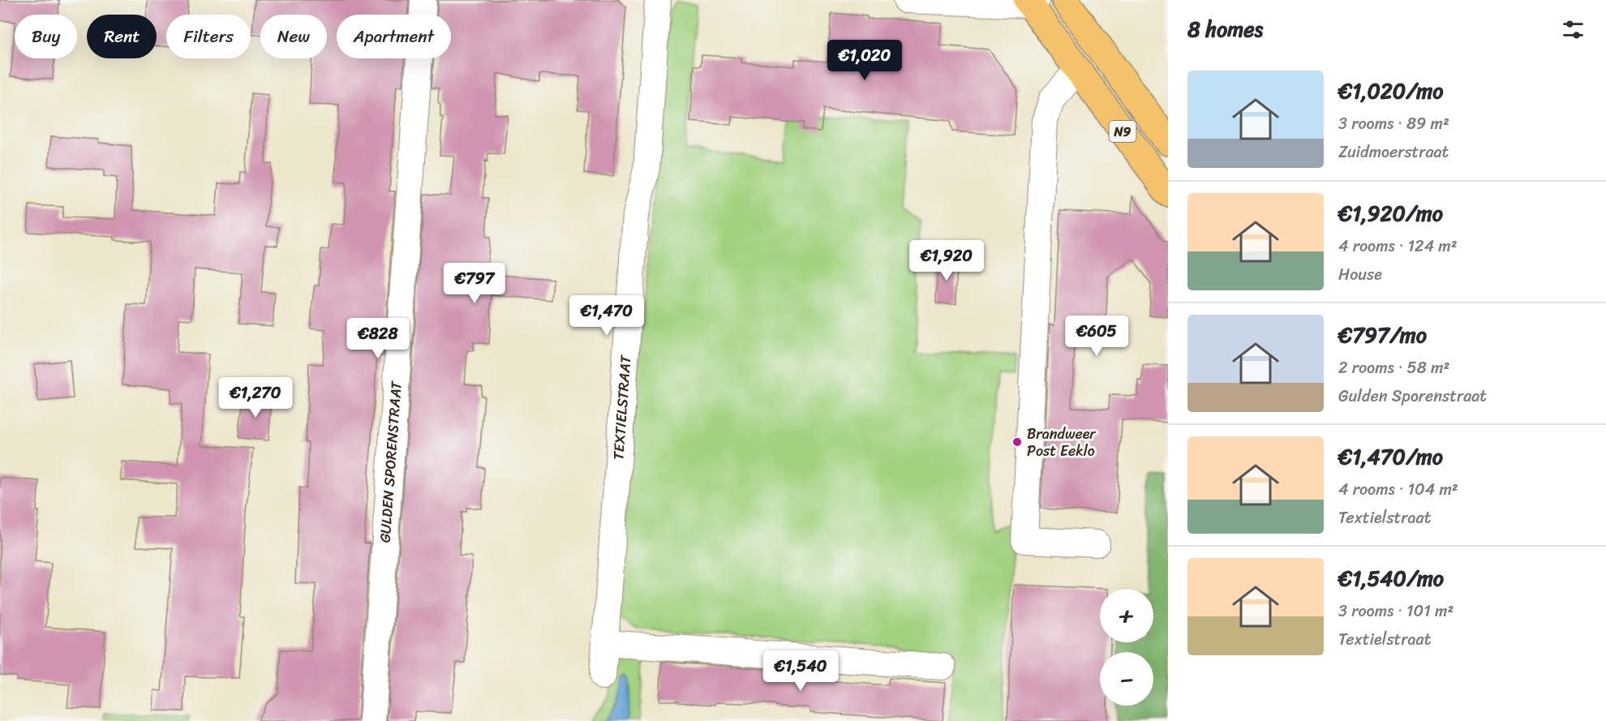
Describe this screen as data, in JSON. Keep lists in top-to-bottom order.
{
  "streets": {
    "main road": ["N9"],
    "street": ["TEXTIELSTRAAT", "GULDEN SPORENSTRAAT"]
  },
  "places": ["Brandweer Post Eeklo"],
  "page": {
    "heading": "8 homes",
    "chip": [
      "Buy",
      "Rent",
      "Filters",
      "New",
      "Apartment"
    ],
    "price": [
      "€1,020",
      "€1,920",
      "€797",
      "€1,470",
      "€605",
      "€828",
      "€1,270",
      "€1,540"
    ],
    "list": [
      {
        "name": "€1,020/mo",
        "note": "3 rooms · 89 m² · Zuidmoerstraat"
      },
      {
        "name": "€1,920/mo",
        "note": "4 rooms · 124 m² · House"
      },
      {
        "name": "€797/mo",
        "note": "2 rooms · 58 m² · Gulden Sporenstraat"
      },
      {
        "name": "€1,470/mo",
        "note": "4 rooms · 104 m² · Textielstraat"
      },
      {
        "name": "€1,540/mo",
        "note": "3 rooms · 101 m² · Textielstraat"
      }
    ],
    "map_buttons": ["+", "−"]
  }
}
